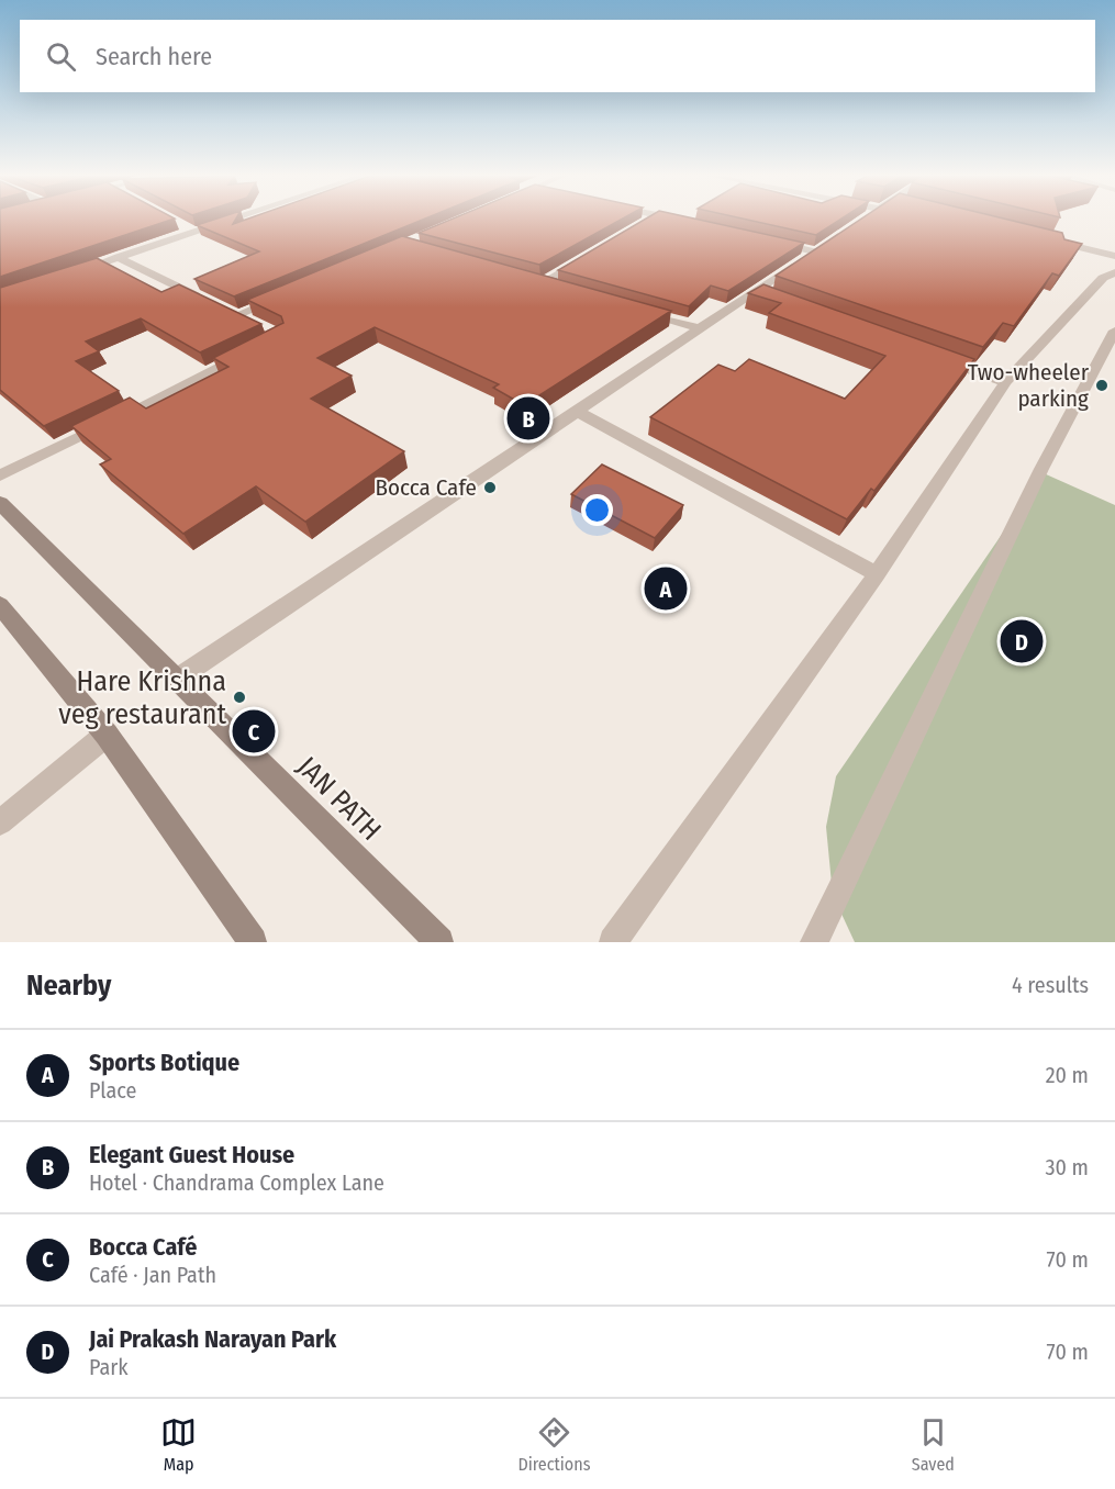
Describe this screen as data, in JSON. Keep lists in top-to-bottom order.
{
  "streets": {
    "main road": ["JAN PATH"]
  },
  "places": ["Two-wheeler parking", "Bocca Cafe", "Hare Krishna veg restaurant"],
  "page": {
    "search": "Search here",
    "pins": [
      "B",
      "A",
      "D",
      "C"
    ],
    "heading": ["Nearby", "4 results"],
    "list": [
      {
        "mark": "A",
        "name": "Sports Botique",
        "note": "Place",
        "value": "20 m"
      },
      {
        "mark": "B",
        "name": "Elegant Guest House",
        "note": "Hotel · Chandrama Complex Lane",
        "value": "30 m"
      },
      {
        "mark": "C",
        "name": "Bocca Café",
        "note": "Café · Jan Path",
        "value": "70 m"
      },
      {
        "mark": "D",
        "name": "Jai Prakash Narayan Park",
        "note": "Park",
        "value": "70 m"
      }
    ],
    "nav": ["Map", "Directions", "Saved"]
  }
}
